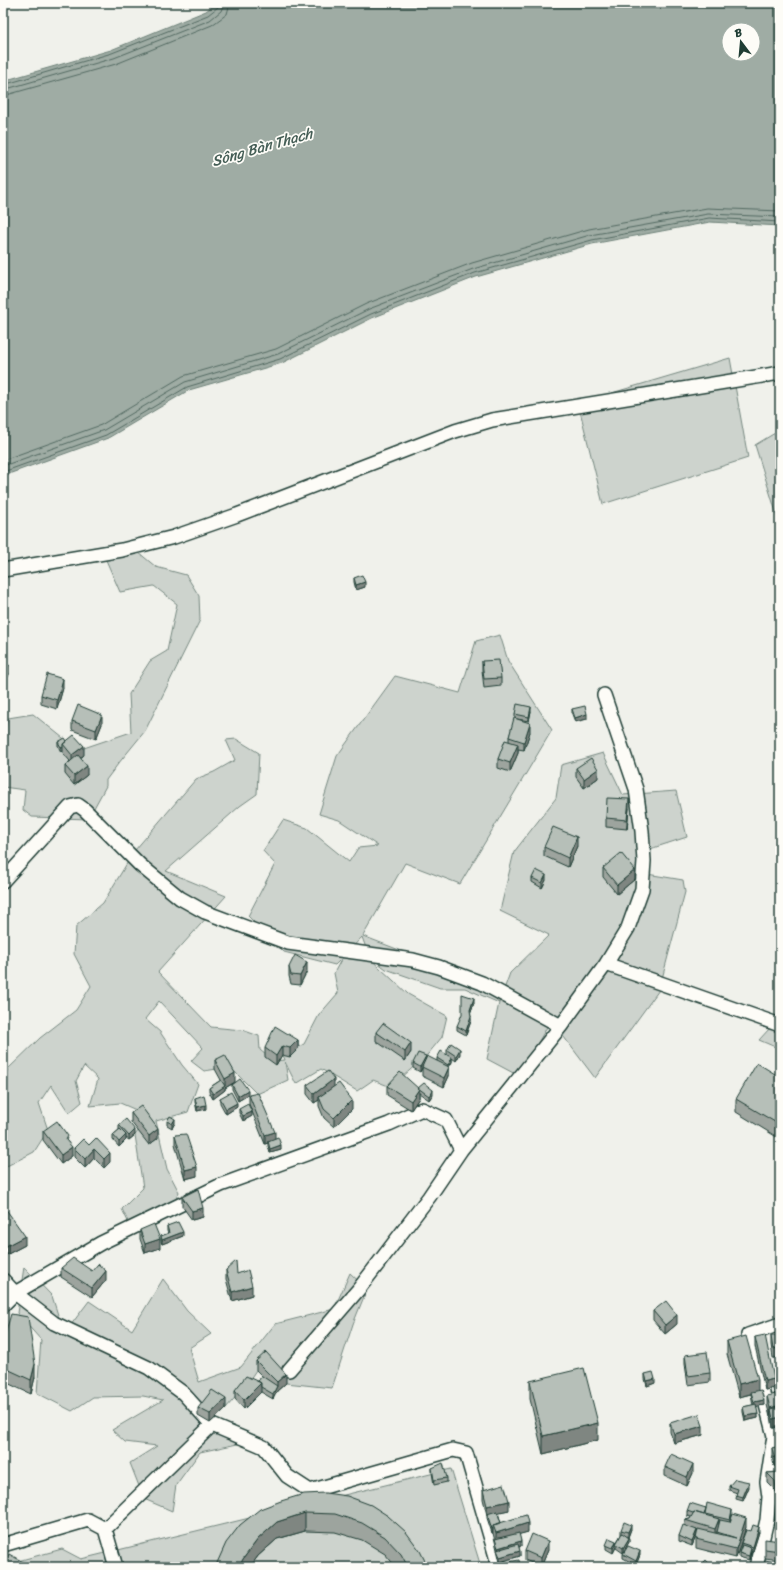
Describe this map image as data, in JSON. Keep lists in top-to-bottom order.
{
  "water": ["Sông Bàn Thạch"],
  "north": "top"
}
